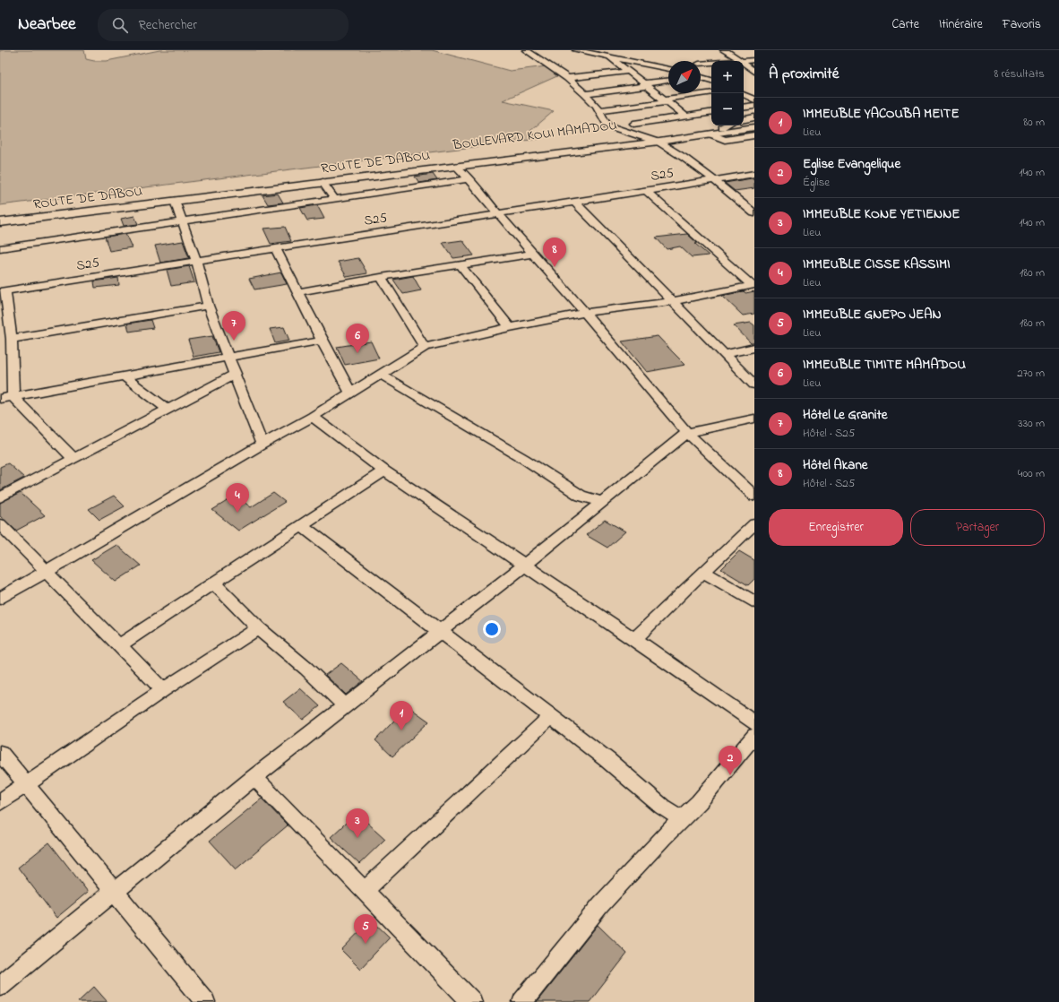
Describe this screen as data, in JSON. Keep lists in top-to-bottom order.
{
  "streets": {
    "main road": ["BOULEVARD KOUI MAMADOU", "ROUTE DE DABOU"],
    "street": ["S25"]
  },
  "crossings": [
    ["BOULEVARD KOUI MAMADOU", "ROUTE DE DABOU"]
  ],
  "north": "top right",
  "page": {
    "header": "Nearbee",
    "search": "Rechercher",
    "nav": ["Carte", "Itinéraire", "Favoris"],
    "heading": ["À proximité", "8 résultats"],
    "map_buttons": ["+", "−"],
    "list": [
      {
        "mark": "1",
        "name": "IMMEUBLE YACOUBA MEITE",
        "note": "Lieu",
        "value": "80 m"
      },
      {
        "mark": "2",
        "name": "Eglise Evangelique",
        "note": "Église",
        "value": "140 m"
      },
      {
        "mark": "3",
        "name": "IMMEUBLE KONE YETIENNE",
        "note": "Lieu",
        "value": "140 m"
      },
      {
        "mark": "4",
        "name": "IMMEUBLE CISSE KASSIMI",
        "note": "Lieu",
        "value": "180 m"
      },
      {
        "mark": "5",
        "name": "IMMEUBLE GNEPO JEAN",
        "note": "Lieu",
        "value": "180 m"
      },
      {
        "mark": "6",
        "name": "IMMEUBLE TIMITE MAMADOU",
        "note": "Lieu",
        "value": "270 m"
      },
      {
        "mark": "7",
        "name": "Hôtel Le Granite",
        "note": "Hôtel · S25",
        "value": "330 m"
      },
      {
        "mark": "8",
        "name": "Hôtel Akane",
        "note": "Hôtel · S25",
        "value": "400 m"
      }
    ],
    "pins": [
      "8",
      "7",
      "6",
      "4",
      "1",
      "2",
      "3",
      "5"
    ],
    "buttons": ["Enregistrer", "Partager"]
  }
}
